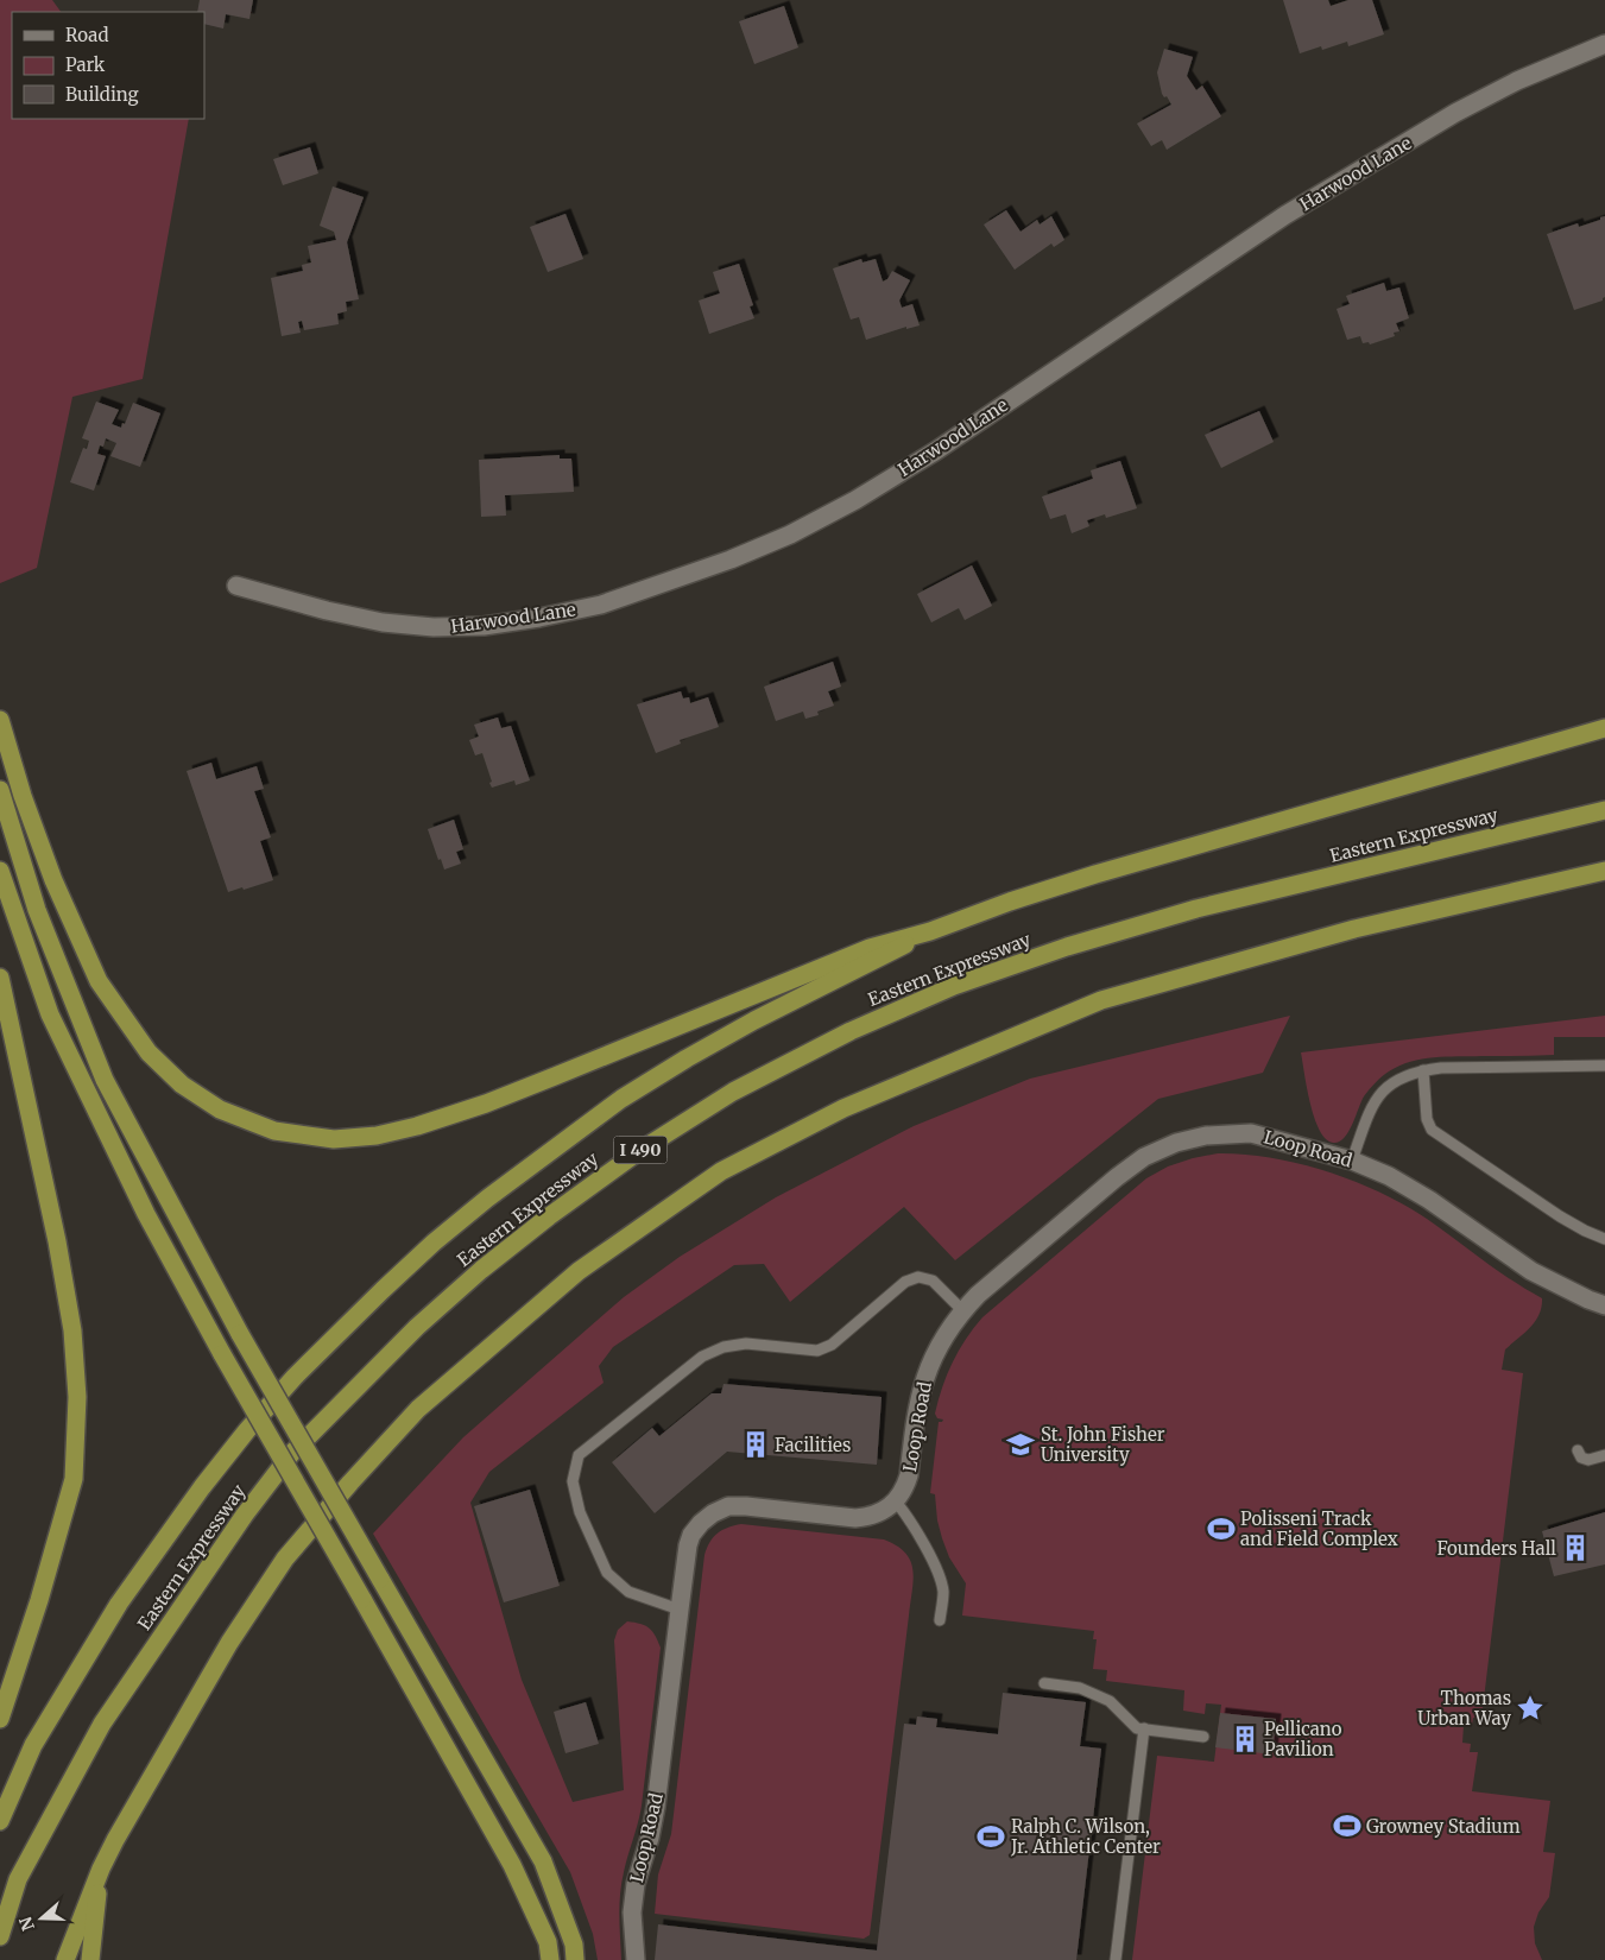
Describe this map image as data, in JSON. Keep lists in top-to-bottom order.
{
  "streets": {
    "highway": ["Eastern Expressway", "I 490"],
    "street": ["Harwood Lane", "Loop Road"]
  },
  "places": {
    "building": ["Facilities", "Founders Hall", "Pellicano Pavilion"],
    "school or university": ["St. John Fisher University"],
    "sports": ["Polisseni Track and Field Complex", "Growney Stadium", "Ralph C. Wilson, Jr. Athletic Center"],
    "place": ["Thomas Urban Way"]
  },
  "legend": ["Road", "Park", "Building"],
  "north": "left"
}
